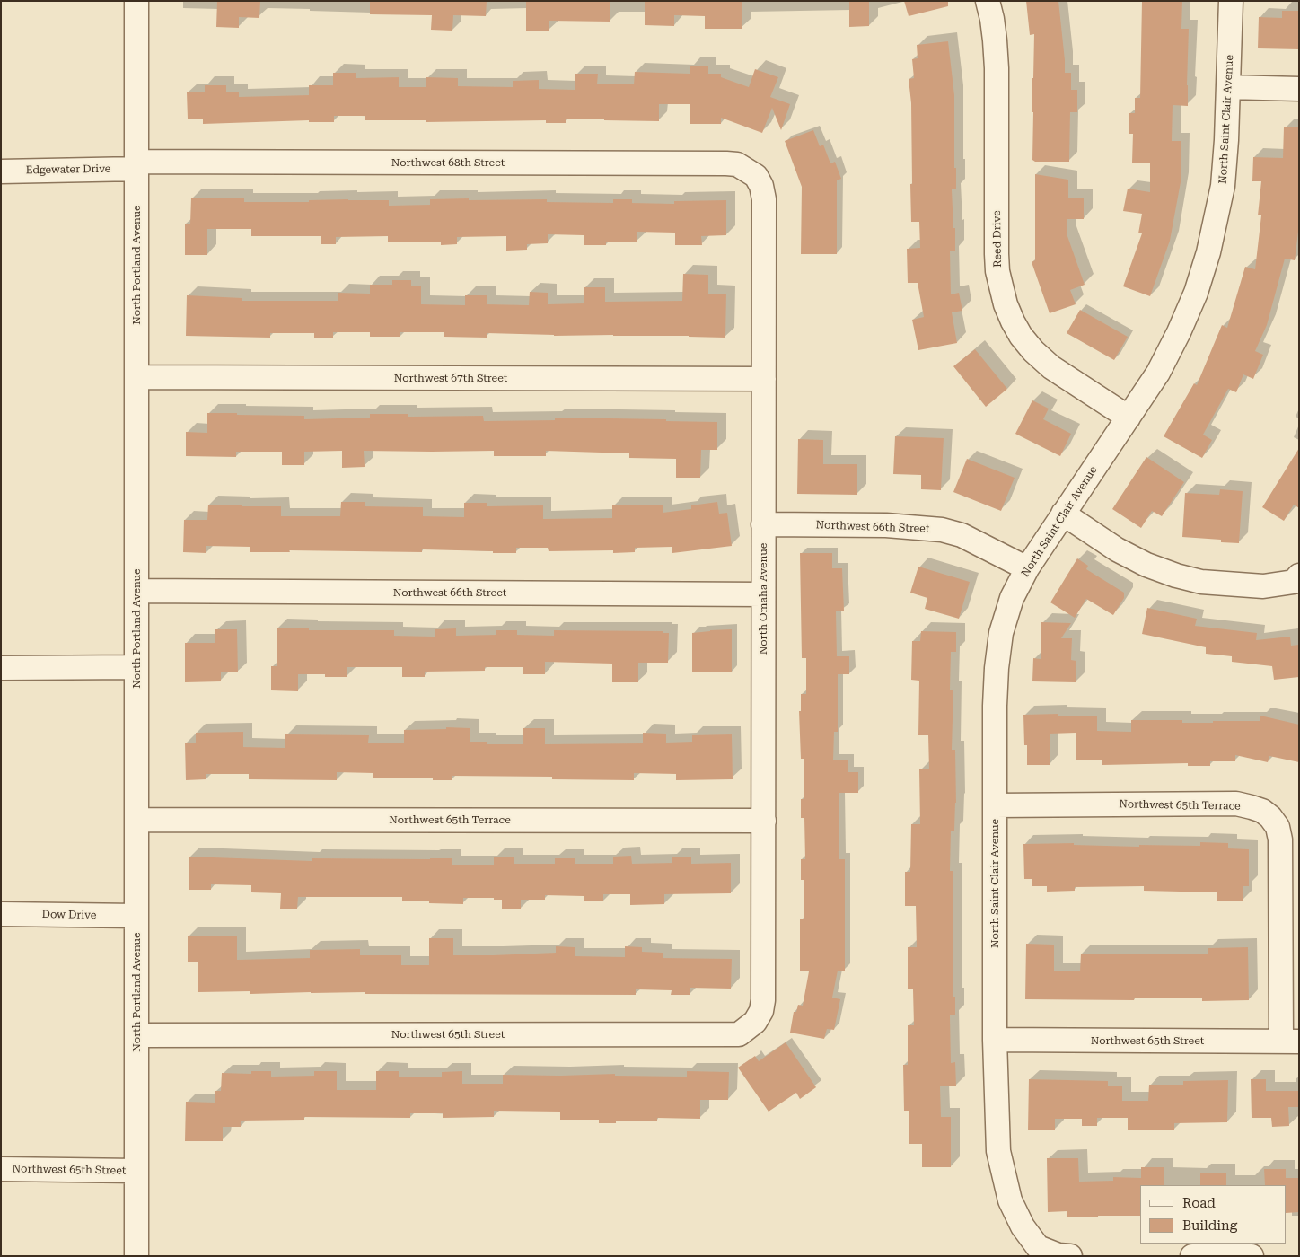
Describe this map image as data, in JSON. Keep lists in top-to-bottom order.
{
  "streets": {
    "street": [
      "North Saint Clair Avenue",
      "Northwest 68th Street",
      "Edgewater Drive",
      "Reed Drive",
      "North Portland Avenue",
      "Northwest 67th Street",
      "Northwest 66th Street",
      "North Omaha Avenue",
      "Northwest 65th Terrace",
      "Dow Drive",
      "Northwest 65th Street"
    ]
  },
  "crossings": [
    ["North Saint Clair Avenue", "Reed Drive"],
    ["North Saint Clair Avenue", "Northwest 66th Street"],
    ["North Saint Clair Avenue", "Northwest 65th Terrace"],
    ["North Saint Clair Avenue", "Northwest 65th Street"],
    ["Northwest 68th Street", "Edgewater Drive"],
    ["Northwest 68th Street", "North Portland Avenue"],
    ["Northwest 68th Street", "North Omaha Avenue"],
    ["Edgewater Drive", "North Portland Avenue"],
    ["North Portland Avenue", "Northwest 67th Street"],
    ["North Portland Avenue", "Northwest 66th Street"],
    ["North Portland Avenue", "Northwest 65th Terrace"],
    ["North Portland Avenue", "Dow Drive"],
    ["North Portland Avenue", "Northwest 65th Street"],
    ["Northwest 67th Street", "North Omaha Avenue"],
    ["Northwest 66th Street", "North Omaha Avenue"],
    ["North Omaha Avenue", "Northwest 65th Terrace"],
    ["North Omaha Avenue", "Northwest 65th Street"],
    ["Northwest 65th Terrace", "Northwest 65th Street"]
  ],
  "legend": ["Road", "Building"]
}
